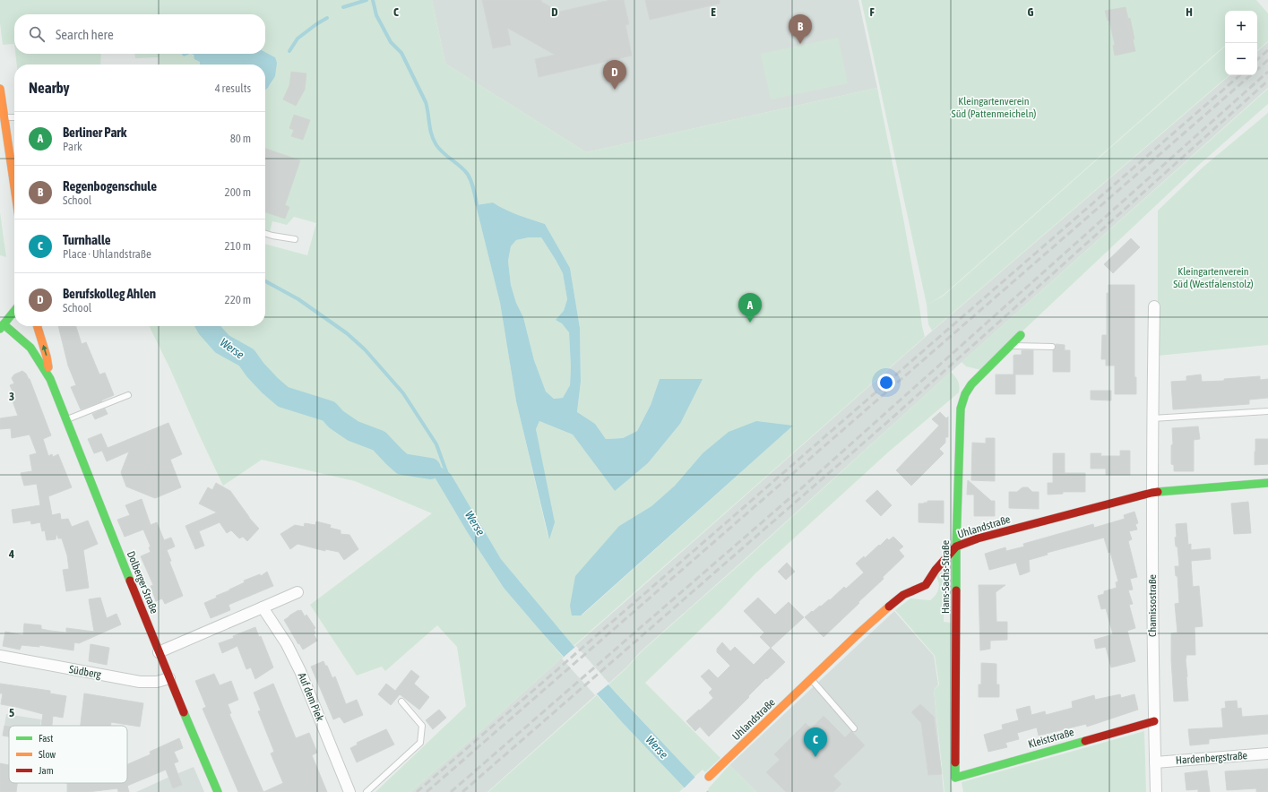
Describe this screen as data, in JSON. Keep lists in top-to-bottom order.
{
  "streets": {
    "street": [
      "Uhlandstraße",
      "Hans-Sachs-Straße",
      "Dolberger Straße",
      "Chamissostraße",
      "Südberg",
      "Auf dem Piek",
      "Kleiststraße",
      "Hardenbergstraße"
    ]
  },
  "crossings": [
    ["Uhlandstraße", "Hans-Sachs-Straße"],
    ["Uhlandstraße", "Chamissostraße"],
    ["Hans-Sachs-Straße", "Kleiststraße"],
    ["Dolberger Straße", "Südberg"],
    ["Chamissostraße", "Kleiststraße"],
    ["Chamissostraße", "Hardenbergstraße"]
  ],
  "water": ["Werse"],
  "parks": ["Kleingartenverein Süd (Pattenmeicheln)", "Kleingartenverein Süd (Westfalenstolz)"],
  "legend": ["Fast", "Slow", "Jam"],
  "page": {
    "map_buttons": ["+", "−"],
    "pins": [
      "B",
      "D",
      "A",
      "C"
    ],
    "search": "Search here",
    "heading": ["Nearby", "4 results"],
    "list": [
      {
        "mark": "A",
        "name": "Berliner Park",
        "note": "Park",
        "value": "80 m"
      },
      {
        "mark": "B",
        "name": "Regenbogenschule",
        "note": "School",
        "value": "200 m"
      },
      {
        "mark": "C",
        "name": "Turnhalle",
        "note": "Place · Uhlandstraße",
        "value": "210 m"
      },
      {
        "mark": "D",
        "name": "Berufskolleg Ahlen",
        "note": "School",
        "value": "220 m"
      }
    ]
  },
  "grid": {
    "columns": [
      "C",
      "D",
      "E",
      "F",
      "G",
      "H"
    ],
    "rows": ["3", "4", "5"]
  }
}
